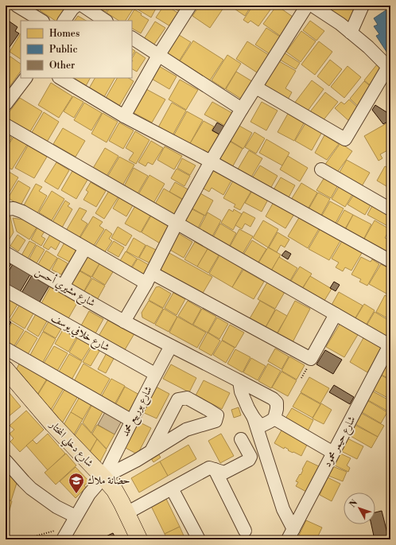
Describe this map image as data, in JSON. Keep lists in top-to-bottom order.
{
  "streets": {
    "main road": ["شارع دخلي المختار"],
    "street": [
      "شارع مشيري أحسن",
      "شارع خلافي يوسف",
      "شارع بوربيع محمد",
      "شارع حيمر محمود"
    ]
  },
  "crossings": [
    ["شارع مشيري أحسن", "شارع بوربيع محمد"],
    ["شارع خلافي يوسف", "شارع بوربيع محمد"],
    ["شارع بوربيع محمد", "شارع دخلي المختار"]
  ],
  "places": {
    "school or university": ["حضانة ملاك"]
  },
  "legend": ["Homes", "Public", "Other"],
  "north": "top left"
}
